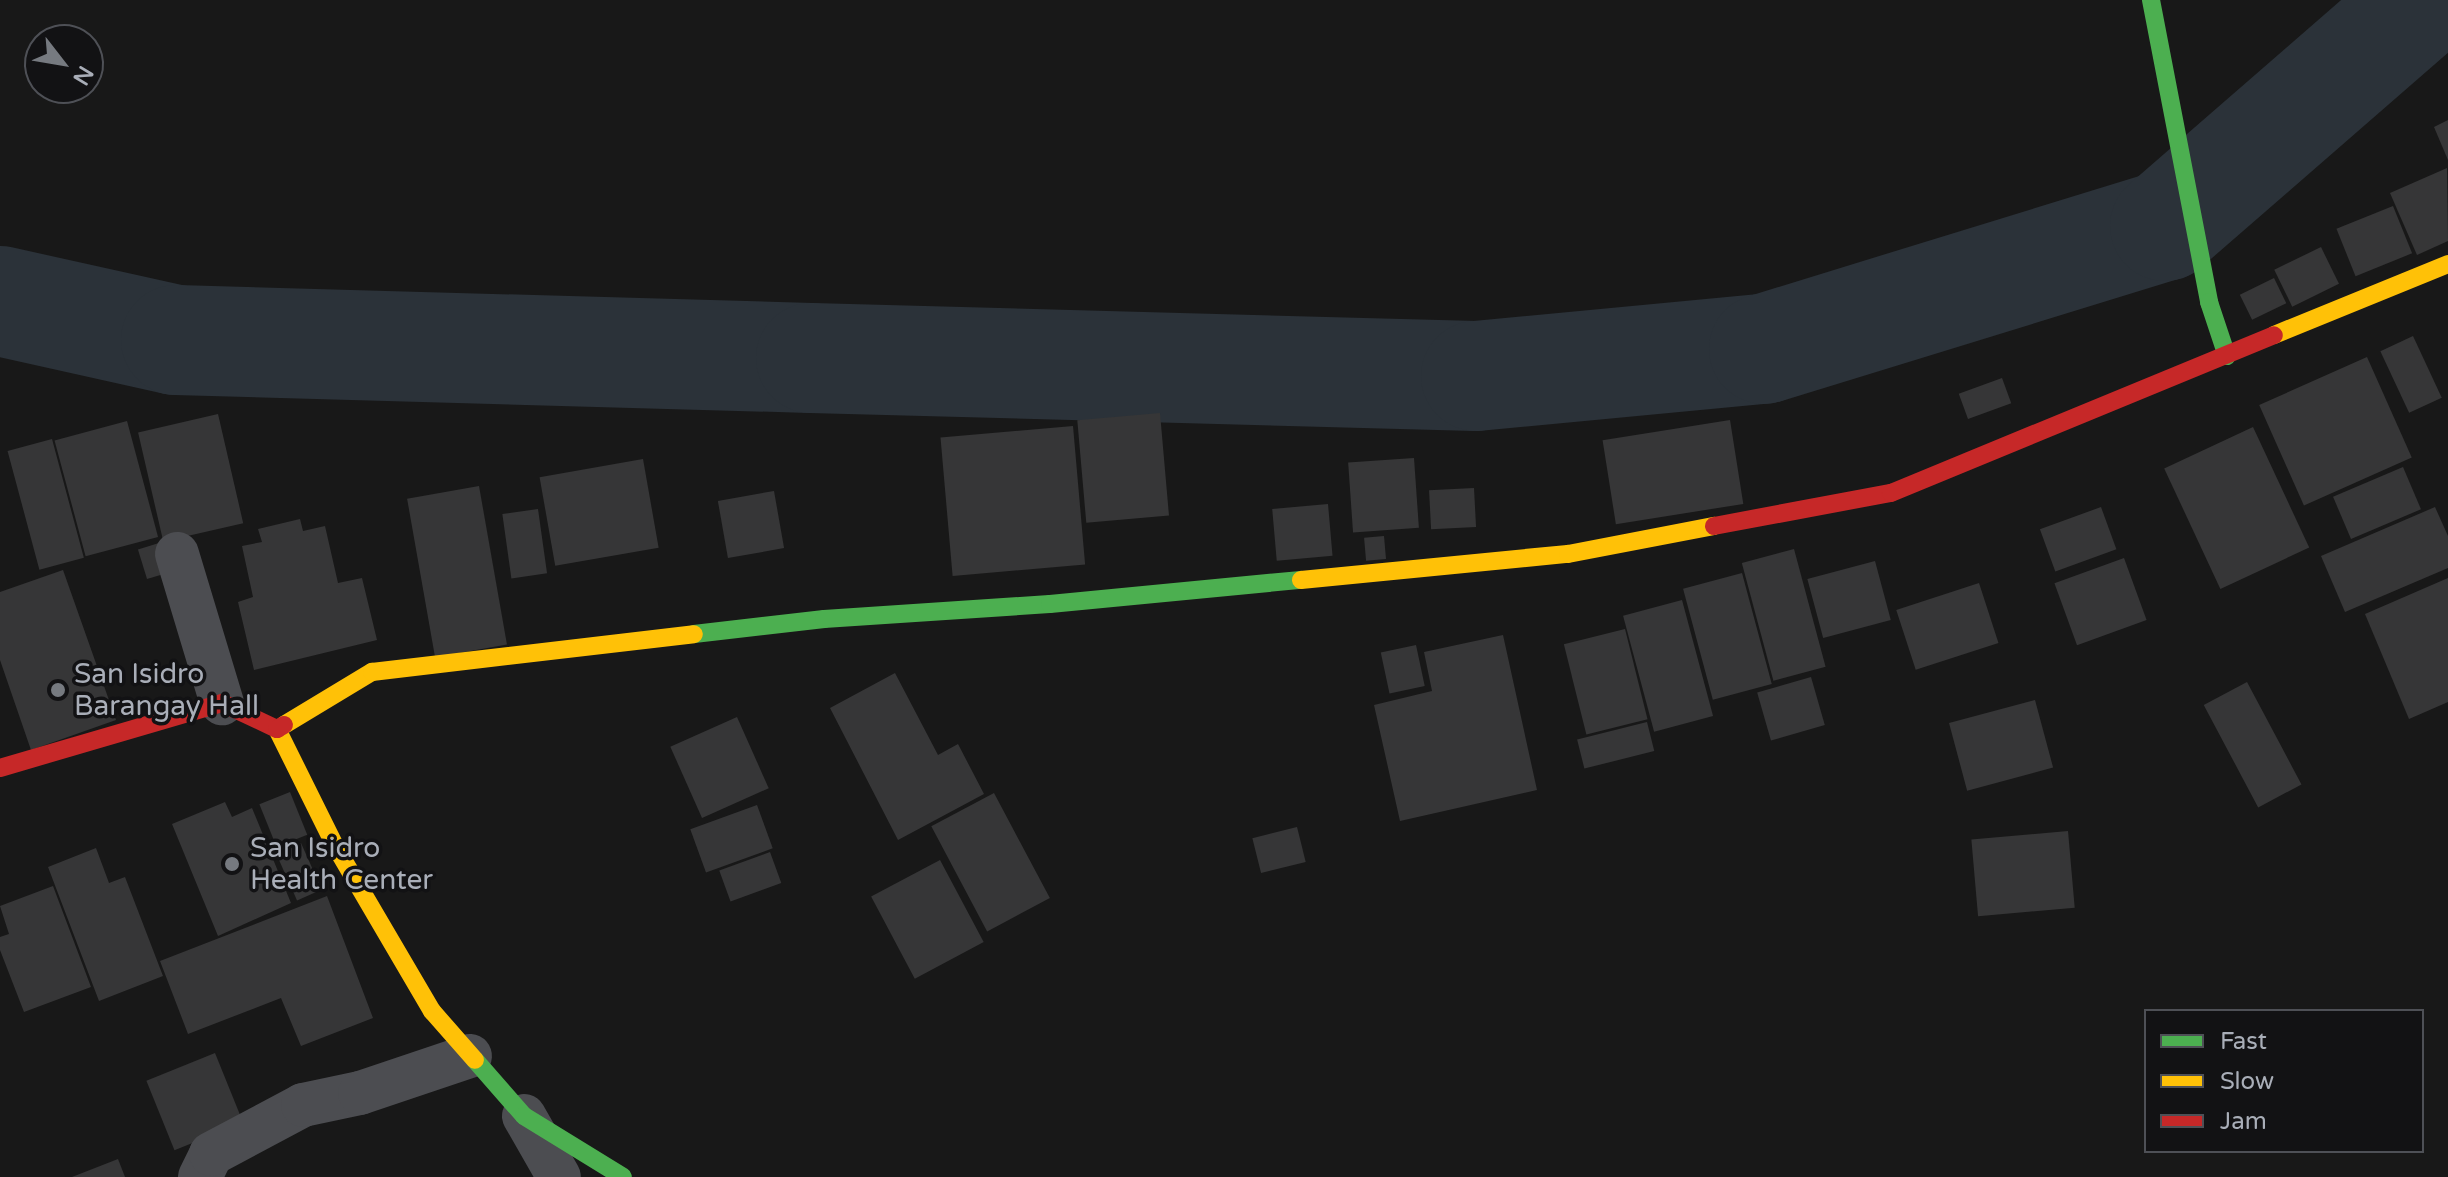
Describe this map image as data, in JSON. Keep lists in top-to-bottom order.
{
  "places": ["San Isidro Barangay Hall", "San Isidro Health Center"],
  "legend": ["Fast", "Slow", "Jam"],
  "north": "bottom right"
}
